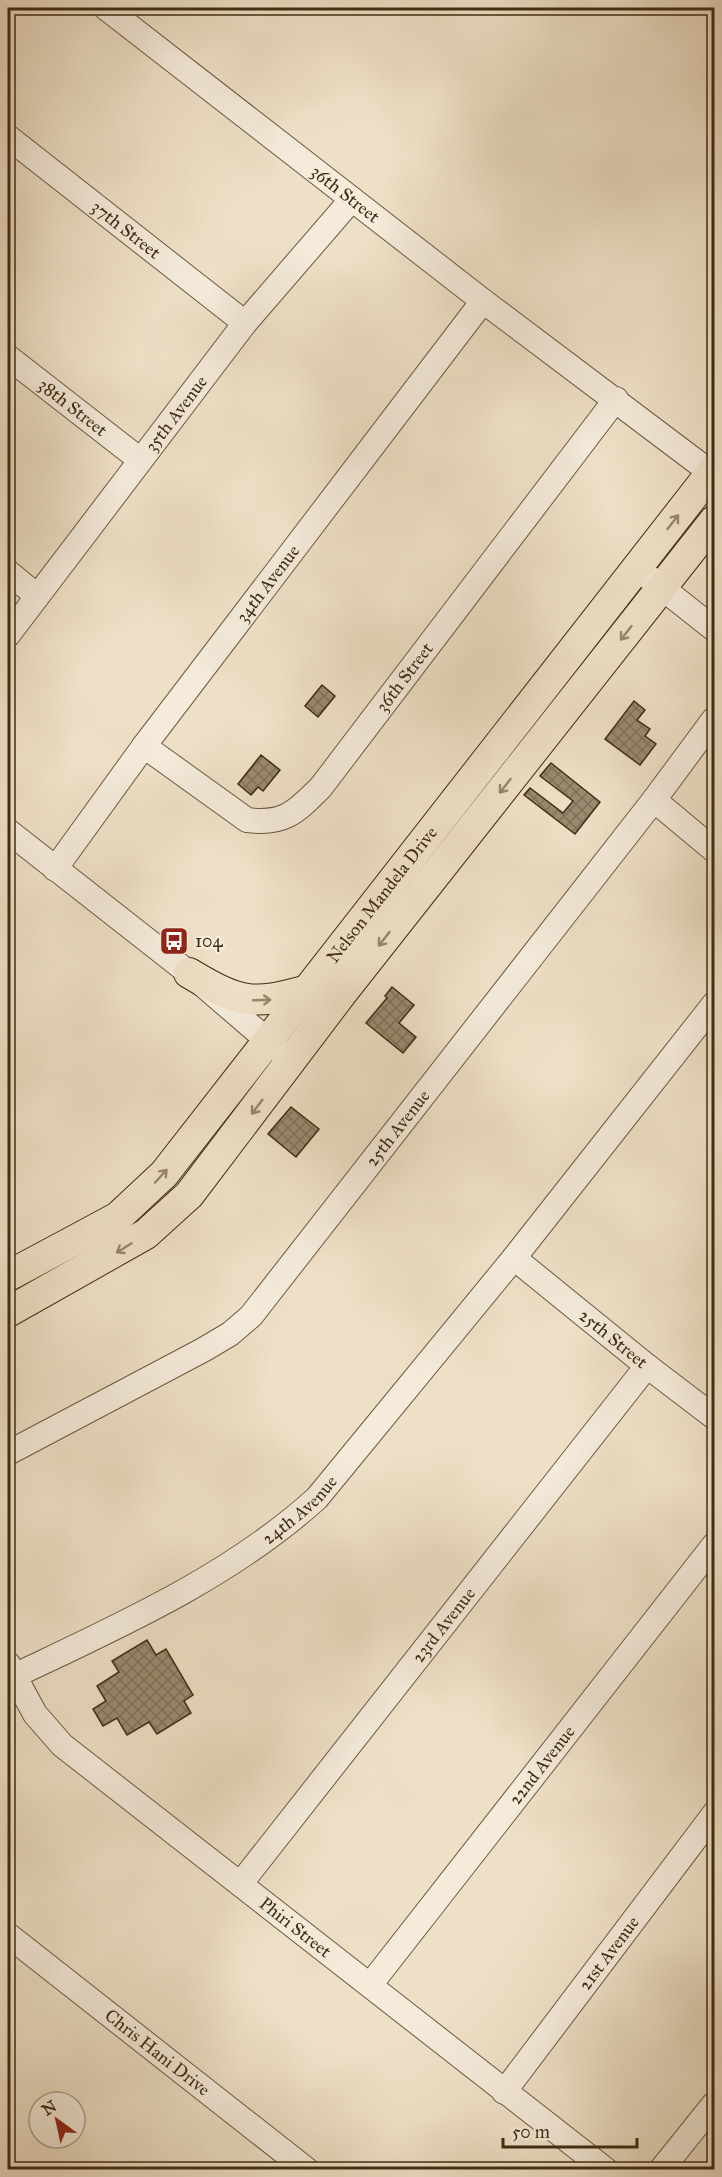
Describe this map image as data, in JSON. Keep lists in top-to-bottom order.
{
  "streets": {
    "main road": ["Nelson Mandela Drive"],
    "street": [
      "36th Street",
      "37th Street",
      "38th Street",
      "35th Avenue",
      "34th Avenue",
      "25th Avenue",
      "25th Street",
      "24th Avenue",
      "23rd Avenue",
      "22nd Avenue",
      "Phiri Street",
      "21st Avenue",
      "Chris Hani Drive"
    ]
  },
  "crossings": [
    ["36th Street", "35th Avenue"],
    ["36th Street", "34th Avenue"],
    ["36th Street", "Nelson Mandela Drive"],
    ["37th Street", "35th Avenue"],
    ["38th Street", "35th Avenue"],
    ["25th Street", "24th Avenue"],
    ["25th Street", "23rd Avenue"],
    ["24th Avenue", "Phiri Street"],
    ["23rd Avenue", "Phiri Street"],
    ["22nd Avenue", "Phiri Street"],
    ["Phiri Street", "21st Avenue"]
  ],
  "places": {
    "bus stop": ["104"]
  },
  "scale_bar": "50 m",
  "north": "top left"
}
